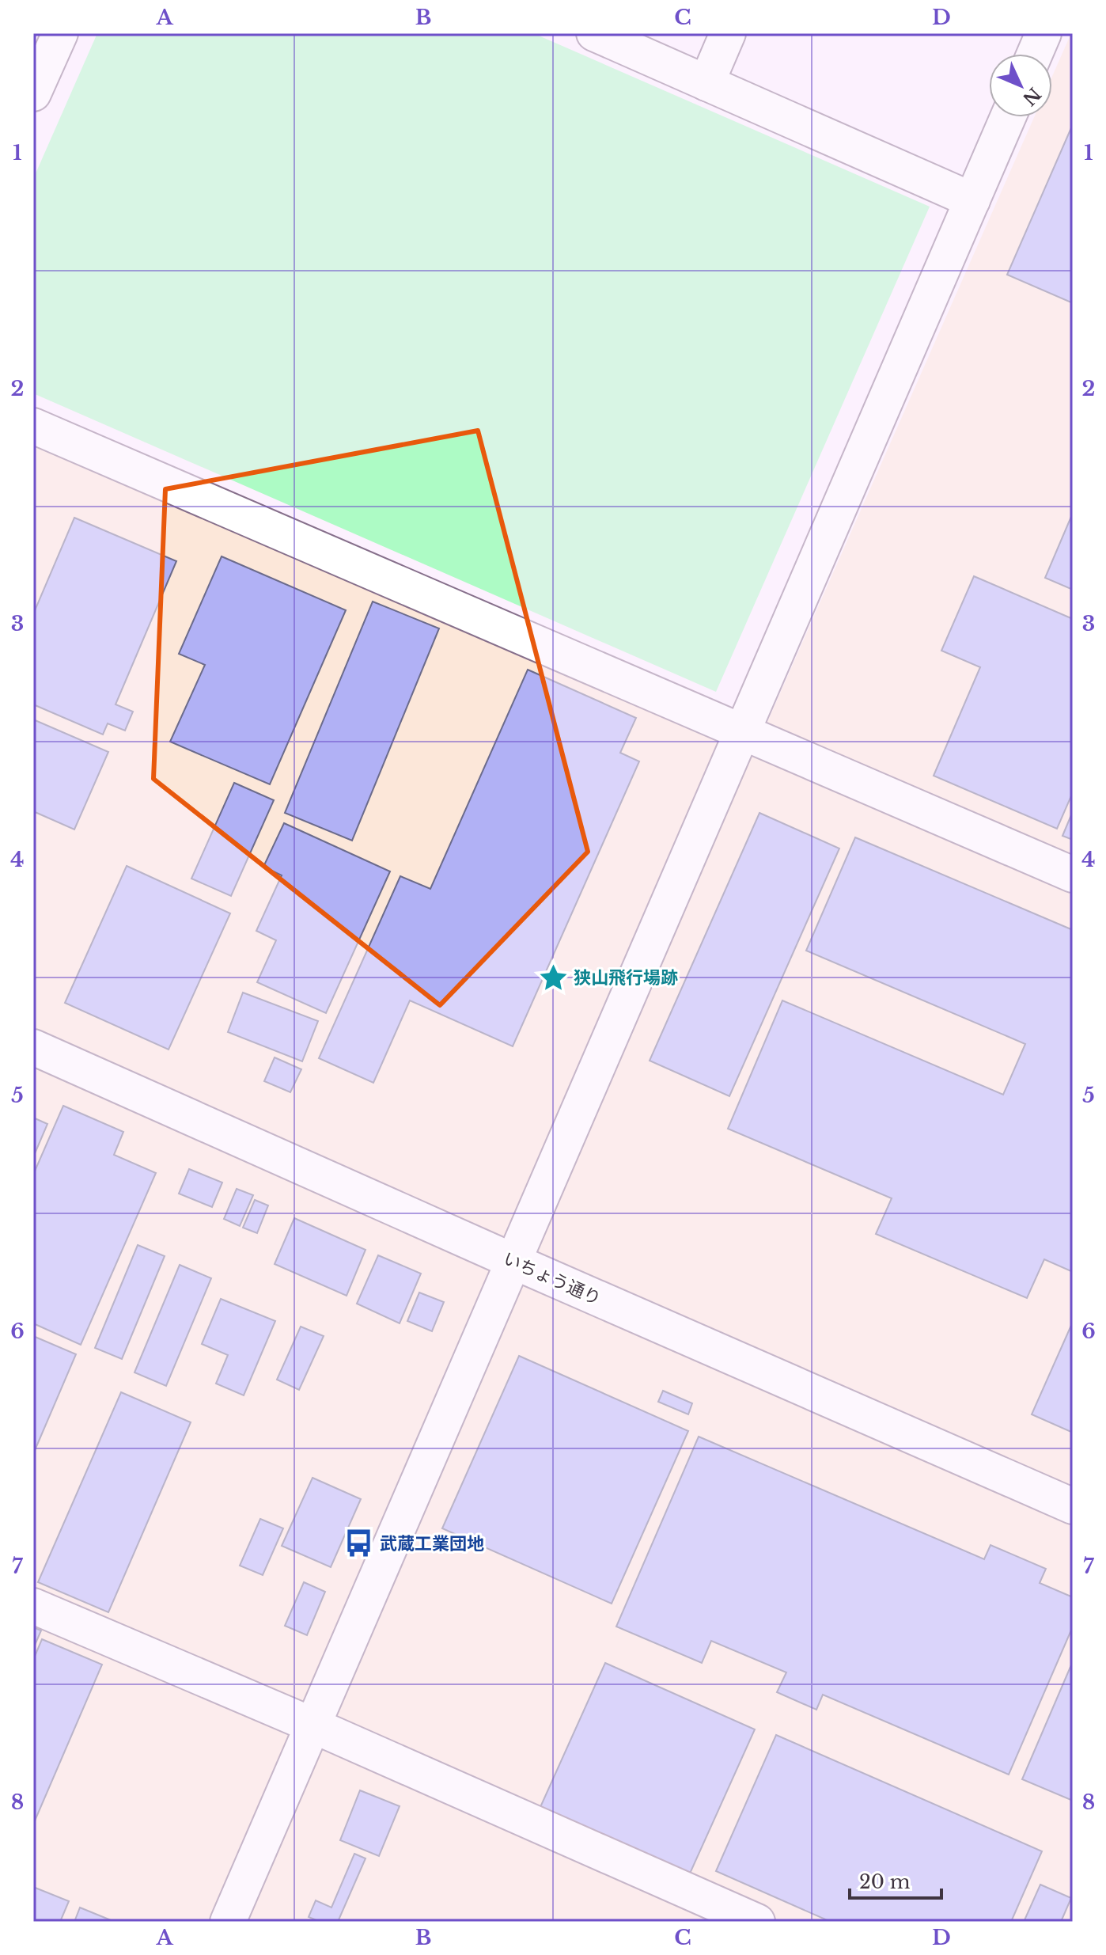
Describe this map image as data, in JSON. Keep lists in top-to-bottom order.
{
  "streets": {
    "street": ["いちょう通り"]
  },
  "places": {
    "place": ["狭山飛行場跡"],
    "bus stop": ["武蔵工業団地"]
  },
  "scale_bar": "20 m",
  "north": "bottom right",
  "grid": {
    "columns": [
      "A",
      "B",
      "C",
      "D"
    ],
    "rows": [
      "1",
      "2",
      "3",
      "4",
      "5",
      "6",
      "7",
      "8"
    ]
  }
}
